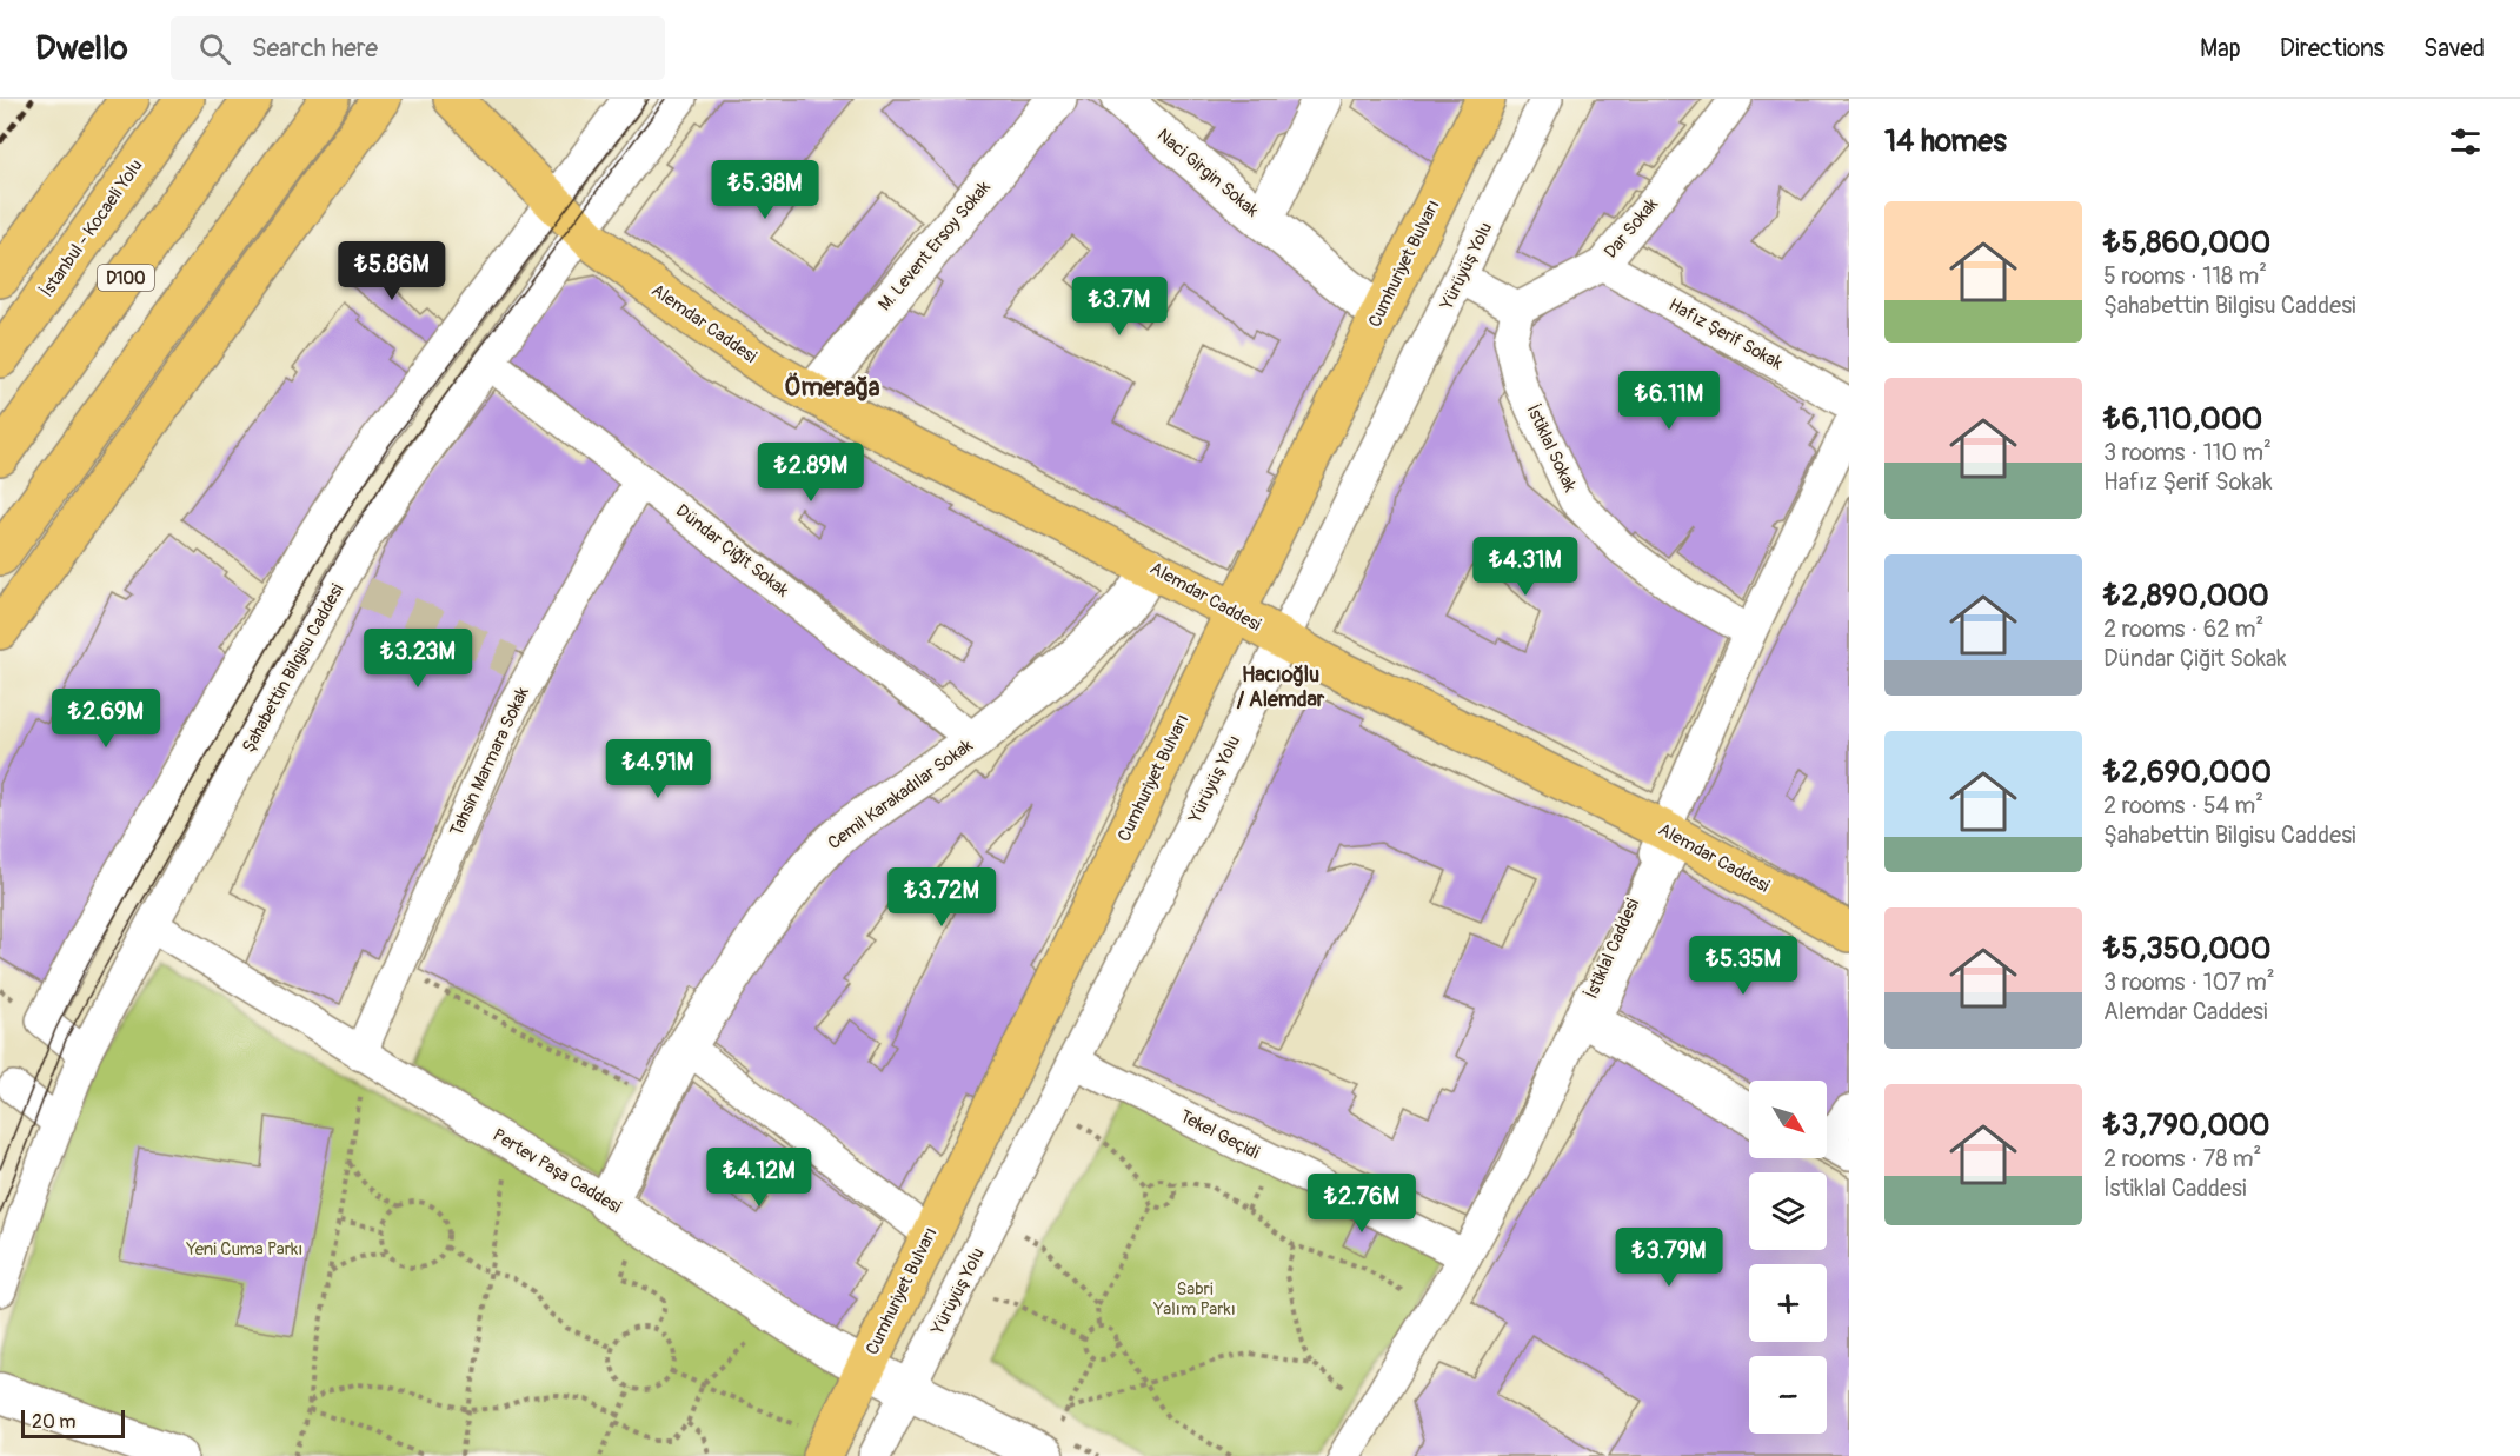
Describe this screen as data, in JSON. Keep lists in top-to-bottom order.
{
  "streets": {
    "main road": [
      "İstanbul - Kocaeli Yolu",
      "Cumhuriyet Bulvarı",
      "D100",
      "Alemdar Caddesi"
    ],
    "street": [
      "Naci Girgin Sokak",
      "Dar Sokak",
      "M. Levent Ersoy Sokak",
      "Yürüyüş Yolu",
      "Hafız Şerif Sokak",
      "İstiklal Sokak",
      "Dündar Çiğit Sokak",
      "Şahabettin Bilgisu Caddesi",
      "Tahsin Marmara Sokak",
      "Cemil Karakadılar Sokak",
      "İstiklal Caddesi",
      "Tekel Geçidi",
      "Pertev Paşa Caddesi"
    ]
  },
  "crossings": [
    ["Naci Girgin Sokak", "Cumhuriyet Bulvarı"],
    ["Dar Sokak", "Hafız Şerif Sokak"],
    ["Dar Sokak", "İstiklal Sokak"],
    ["M. Levent Ersoy Sokak", "Alemdar Caddesi"],
    ["Cumhuriyet Bulvarı", "Alemdar Caddesi"],
    ["Cumhuriyet Bulvarı", "Pertev Paşa Caddesi"],
    ["Yürüyüş Yolu", "Alemdar Caddesi"],
    ["Yürüyüş Yolu", "Tekel Geçidi"],
    ["Yürüyüş Yolu", "Pertev Paşa Caddesi"],
    ["Alemdar Caddesi", "Şahabettin Bilgisu Caddesi"],
    ["Alemdar Caddesi", "Cemil Karakadılar Sokak"],
    ["Dündar Çiğit Sokak", "Şahabettin Bilgisu Caddesi"],
    ["Dündar Çiğit Sokak", "Tahsin Marmara Sokak"],
    ["Dündar Çiğit Sokak", "Cemil Karakadılar Sokak"],
    ["Şahabettin Bilgisu Caddesi", "Pertev Paşa Caddesi"],
    ["Tahsin Marmara Sokak", "Pertev Paşa Caddesi"],
    ["Cemil Karakadılar Sokak", "Pertev Paşa Caddesi"],
    ["İstiklal Caddesi", "Tekel Geçidi"]
  ],
  "districts": ["Ömerağa", "Hacıoğlu / Alemdar"],
  "parks": ["Yeni Cuma Parkı", "Sabri Yalım Parkı"],
  "scale_bar": "20 m",
  "north": "bottom right",
  "page": {
    "header": "Dwello",
    "search": "Search here",
    "nav": ["Map", "Directions", "Saved"],
    "heading": "14 homes",
    "price": [
      "₺5.38M",
      "₺5.86M",
      "₺3.7M",
      "₺6.11M",
      "₺2.89M",
      "₺4.31M",
      "₺3.23M",
      "₺2.69M",
      "₺4.91M",
      "₺3.72M",
      "₺5.35M",
      "₺4.12M",
      "₺2.76M",
      "₺3.79M"
    ],
    "list": [
      {
        "name": "₺5,860,000",
        "note": "5 rooms · 118 m² · Şahabettin Bilgisu Caddesi"
      },
      {
        "name": "₺6,110,000",
        "note": "3 rooms · 110 m² · Hafız Şerif Sokak"
      },
      {
        "name": "₺2,890,000",
        "note": "2 rooms · 62 m² · Dündar Çiğit Sokak"
      },
      {
        "name": "₺2,690,000",
        "note": "2 rooms · 54 m² · Şahabettin Bilgisu Caddesi"
      },
      {
        "name": "₺5,350,000",
        "note": "3 rooms · 107 m² · Alemdar Caddesi"
      },
      {
        "name": "₺3,790,000",
        "note": "2 rooms · 78 m² · İstiklal Caddesi"
      }
    ],
    "map_buttons": ["+", "−"],
    "scale": "20 m"
  }
}
